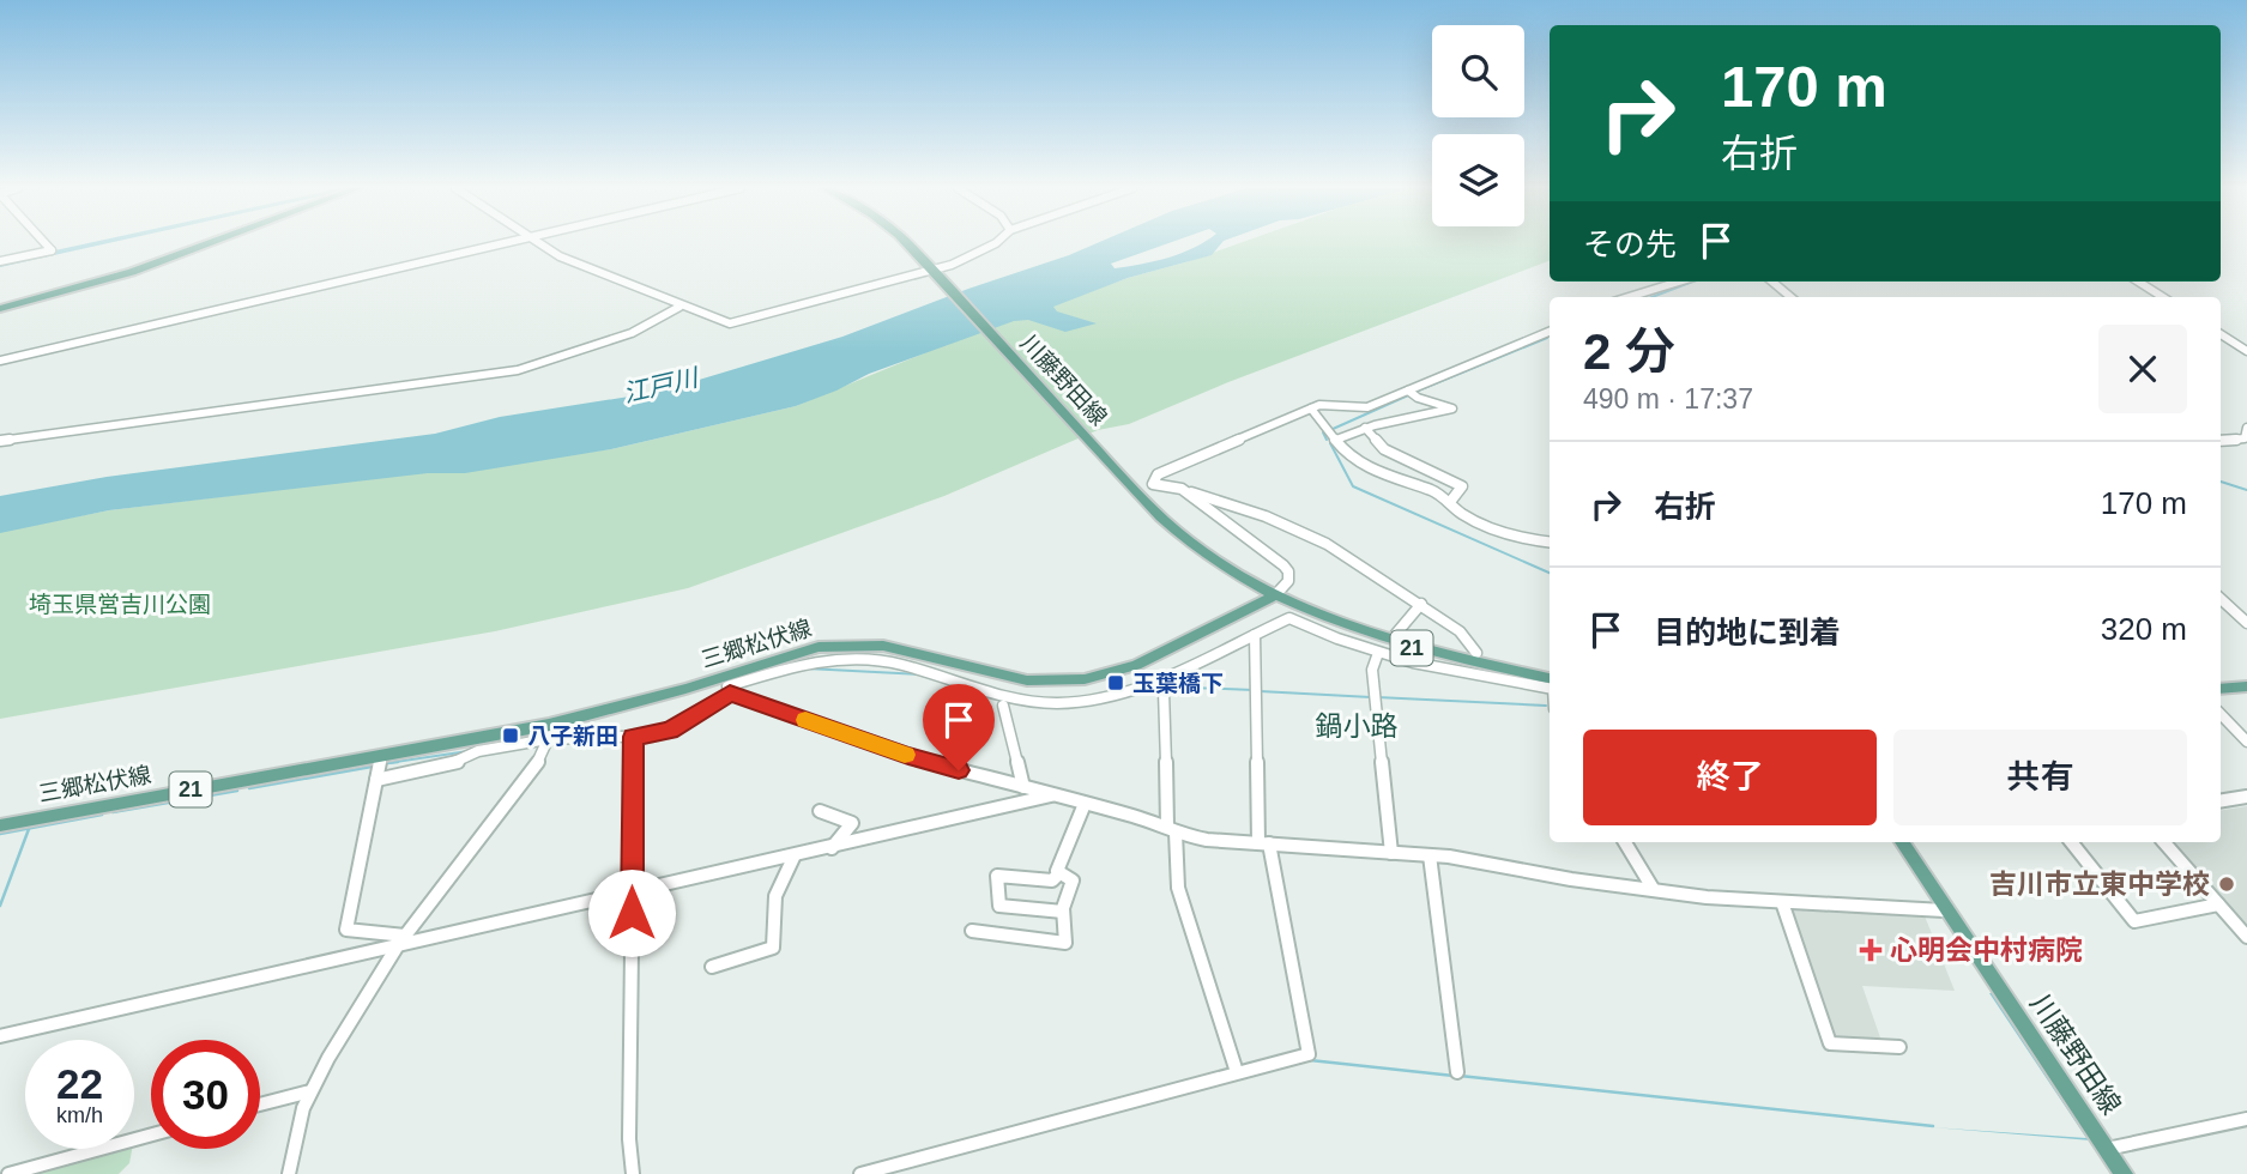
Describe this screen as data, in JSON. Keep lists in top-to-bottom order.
{
  "streets": {
    "main road": ["川藤野田線", "三郷松伏線", "21"]
  },
  "crossings": [
    ["川藤野田線", "三郷松伏線"],
    ["川藤野田線", "21"],
    ["三郷松伏線", "21"]
  ],
  "districts": ["鍋小路"],
  "water": ["江戸川"],
  "parks": ["埼玉県営吉川公園"],
  "places": {
    "transit": ["玉葉橋下", "八子新田"],
    "other": ["吉川市立東中学校"],
    "health": ["心明会中村病院"]
  },
  "page": {
    "turn": ["170 m", "右折"],
    "then": "その先",
    "heading": ["2 分", "490 m · 17:37"],
    "list": [
      {
        "name": "右折",
        "value": "170 m"
      },
      {
        "name": "目的地に到着",
        "value": "320 m"
      }
    ],
    "buttons": ["終了", "共有"],
    "speed": "22 km/h",
    "limit": "30"
  }
}
